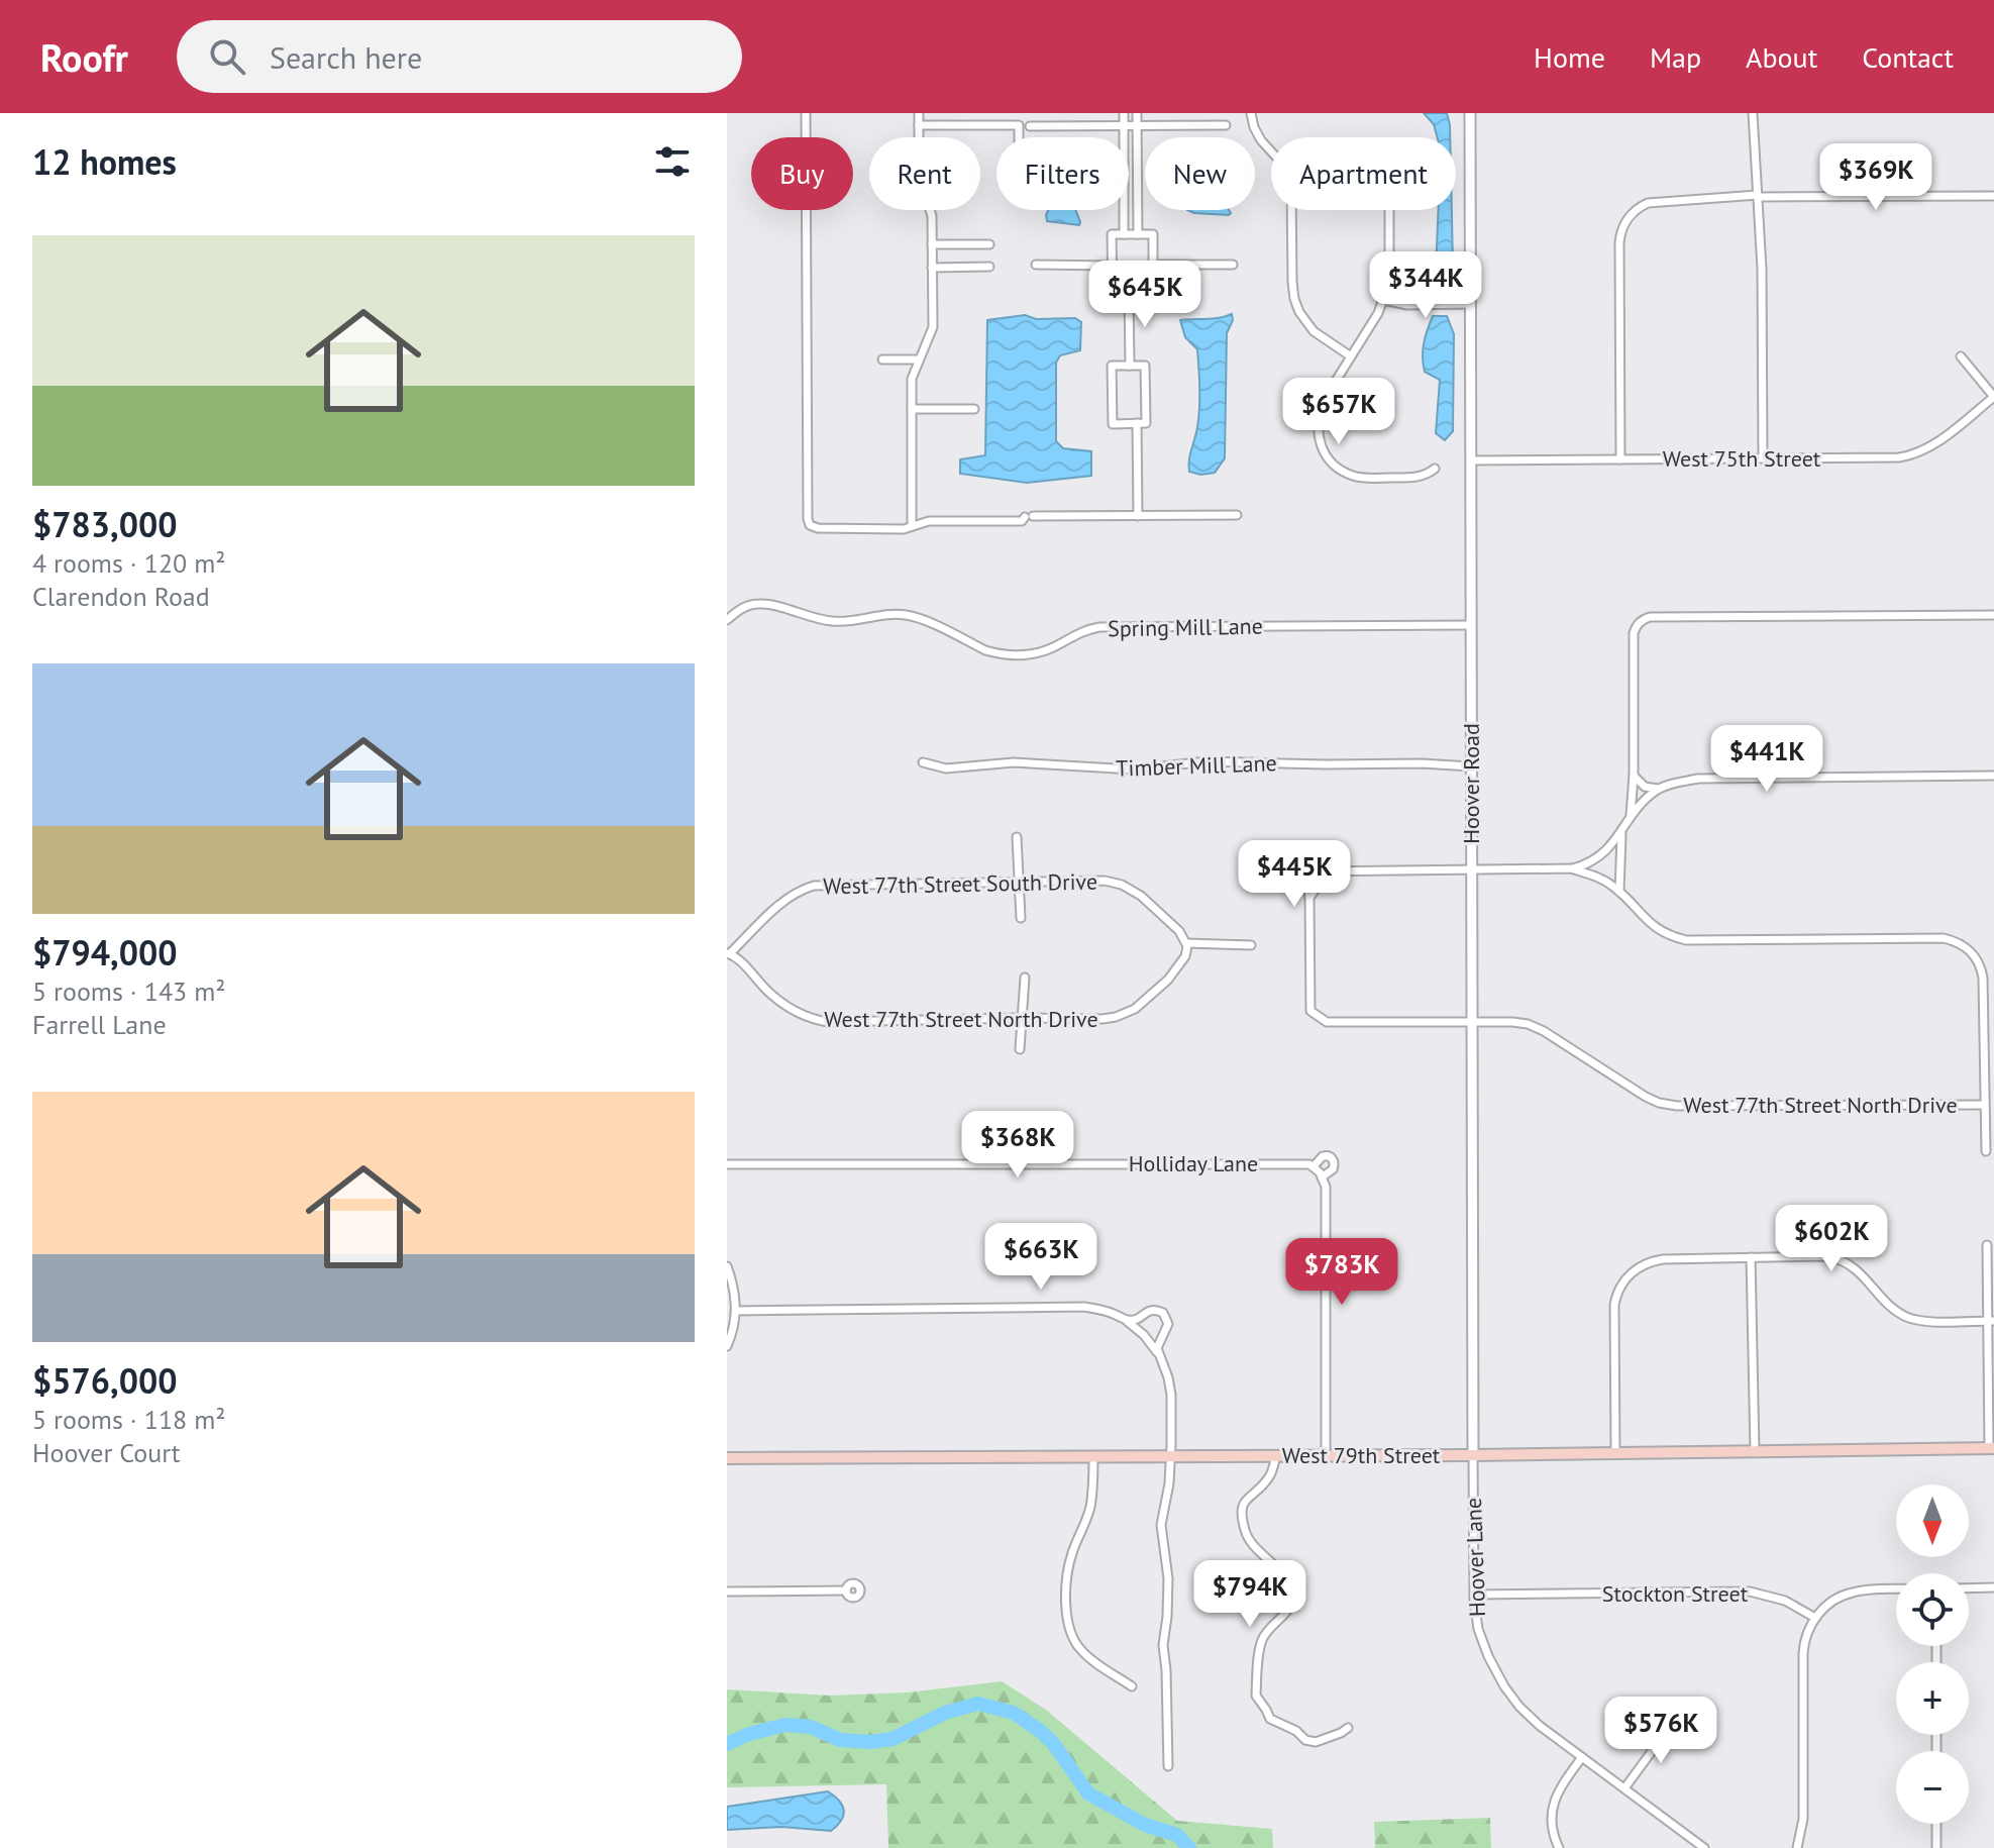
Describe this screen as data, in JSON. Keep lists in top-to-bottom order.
{
  "streets": {
    "main road": ["West 79th Street"],
    "street": [
      "West 75th Street",
      "Spring Mill Lane",
      "Timber Mill Lane",
      "Hoover Road",
      "West 77th Street South Drive",
      "West 77th Street North Drive",
      "Holliday Lane",
      "Hoover Lane",
      "Stockton Street"
    ]
  },
  "crossings": [
    ["West 75th Street", "Hoover Road"],
    ["Spring Mill Lane", "Hoover Road"],
    ["Timber Mill Lane", "Hoover Road"],
    ["Hoover Road", "West 77th Street North Drive"],
    ["Hoover Road", "West 79th Street"],
    ["Hoover Road", "Hoover Lane"],
    ["West 77th Street South Drive", "West 77th Street North Drive"],
    ["West 79th Street", "Hoover Lane"],
    ["Hoover Lane", "Stockton Street"]
  ],
  "north": "bottom",
  "page": {
    "header": "Roofr",
    "search": "Search here",
    "nav": [
      "Home",
      "Map",
      "About",
      "Contact"
    ],
    "heading": "12 homes",
    "chip": [
      "Buy",
      "Rent",
      "Filters",
      "New",
      "Apartment"
    ],
    "price": [
      "$369K",
      "$344K",
      "$645K",
      "$657K",
      "$441K",
      "$445K",
      "$368K",
      "$602K",
      "$663K",
      "$783K",
      "$794K",
      "$576K"
    ],
    "list": [
      {
        "name": "$783,000",
        "note": "4 rooms · 120 m² · Clarendon Road"
      },
      {
        "name": "$794,000",
        "note": "5 rooms · 143 m² · Farrell Lane"
      },
      {
        "name": "$576,000",
        "note": "5 rooms · 118 m² · Hoover Court"
      }
    ],
    "map_buttons": ["+", "−"]
  }
}
